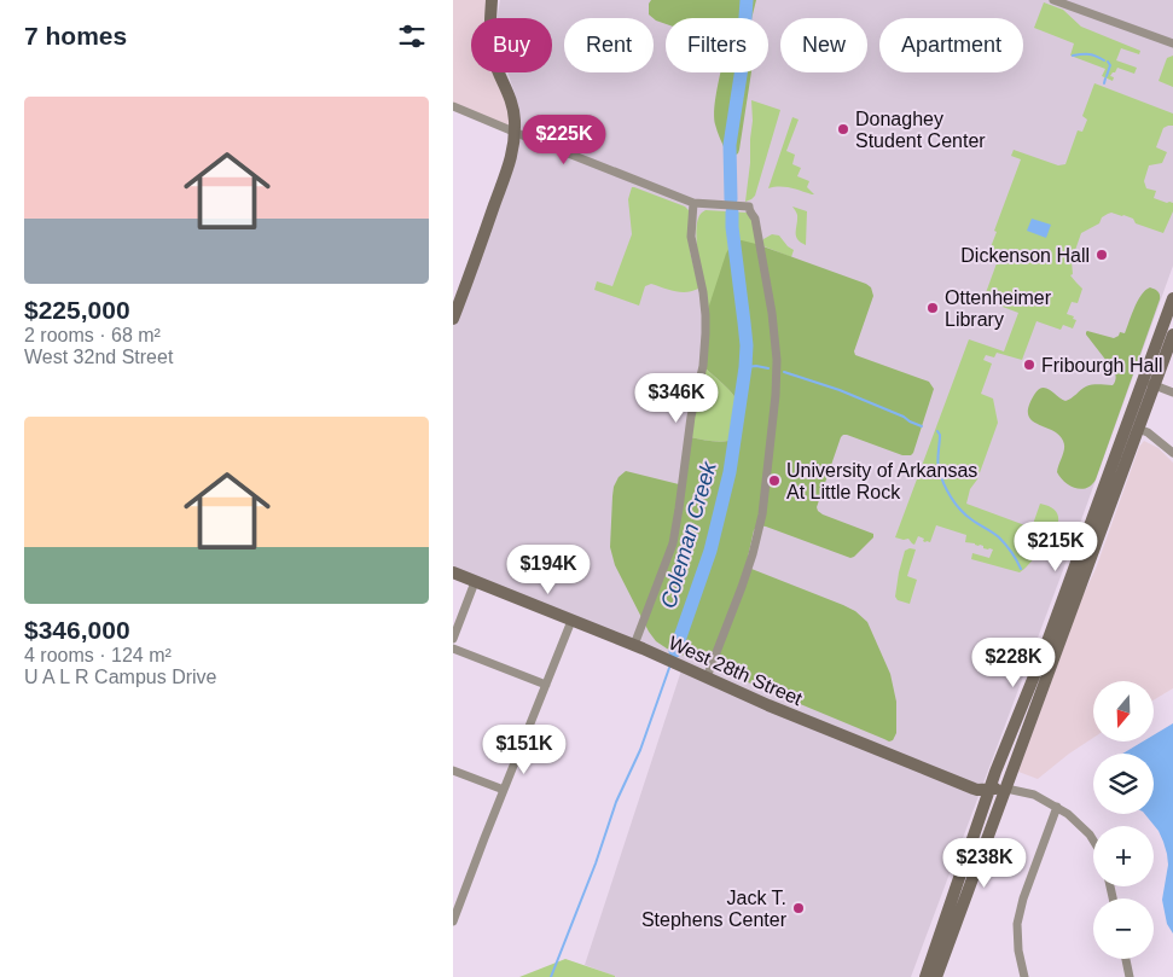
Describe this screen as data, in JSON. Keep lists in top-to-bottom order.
{
  "streets": {
    "main road": ["West 28th Street"]
  },
  "water": ["Coleman Creek"],
  "places": [
    "Donaghey Student Center",
    "Dickenson Hall",
    "Ottenheimer Library",
    "Fribourgh Hall",
    "University of Arkansas At Little Rock",
    "Jack T. Stephens Center"
  ],
  "north": "bottom",
  "page": {
    "heading": "7 homes",
    "chip": [
      "Buy",
      "Rent",
      "Filters",
      "New",
      "Apartment"
    ],
    "list": [
      {
        "name": "$225,000",
        "note": "2 rooms · 68 m² · West 32nd Street"
      },
      {
        "name": "$346,000",
        "note": "4 rooms · 124 m² · U A L R Campus Drive"
      }
    ],
    "price": [
      "$225K",
      "$346K",
      "$215K",
      "$194K",
      "$228K",
      "$151K",
      "$238K"
    ],
    "map_buttons": ["+", "−"]
  }
}
